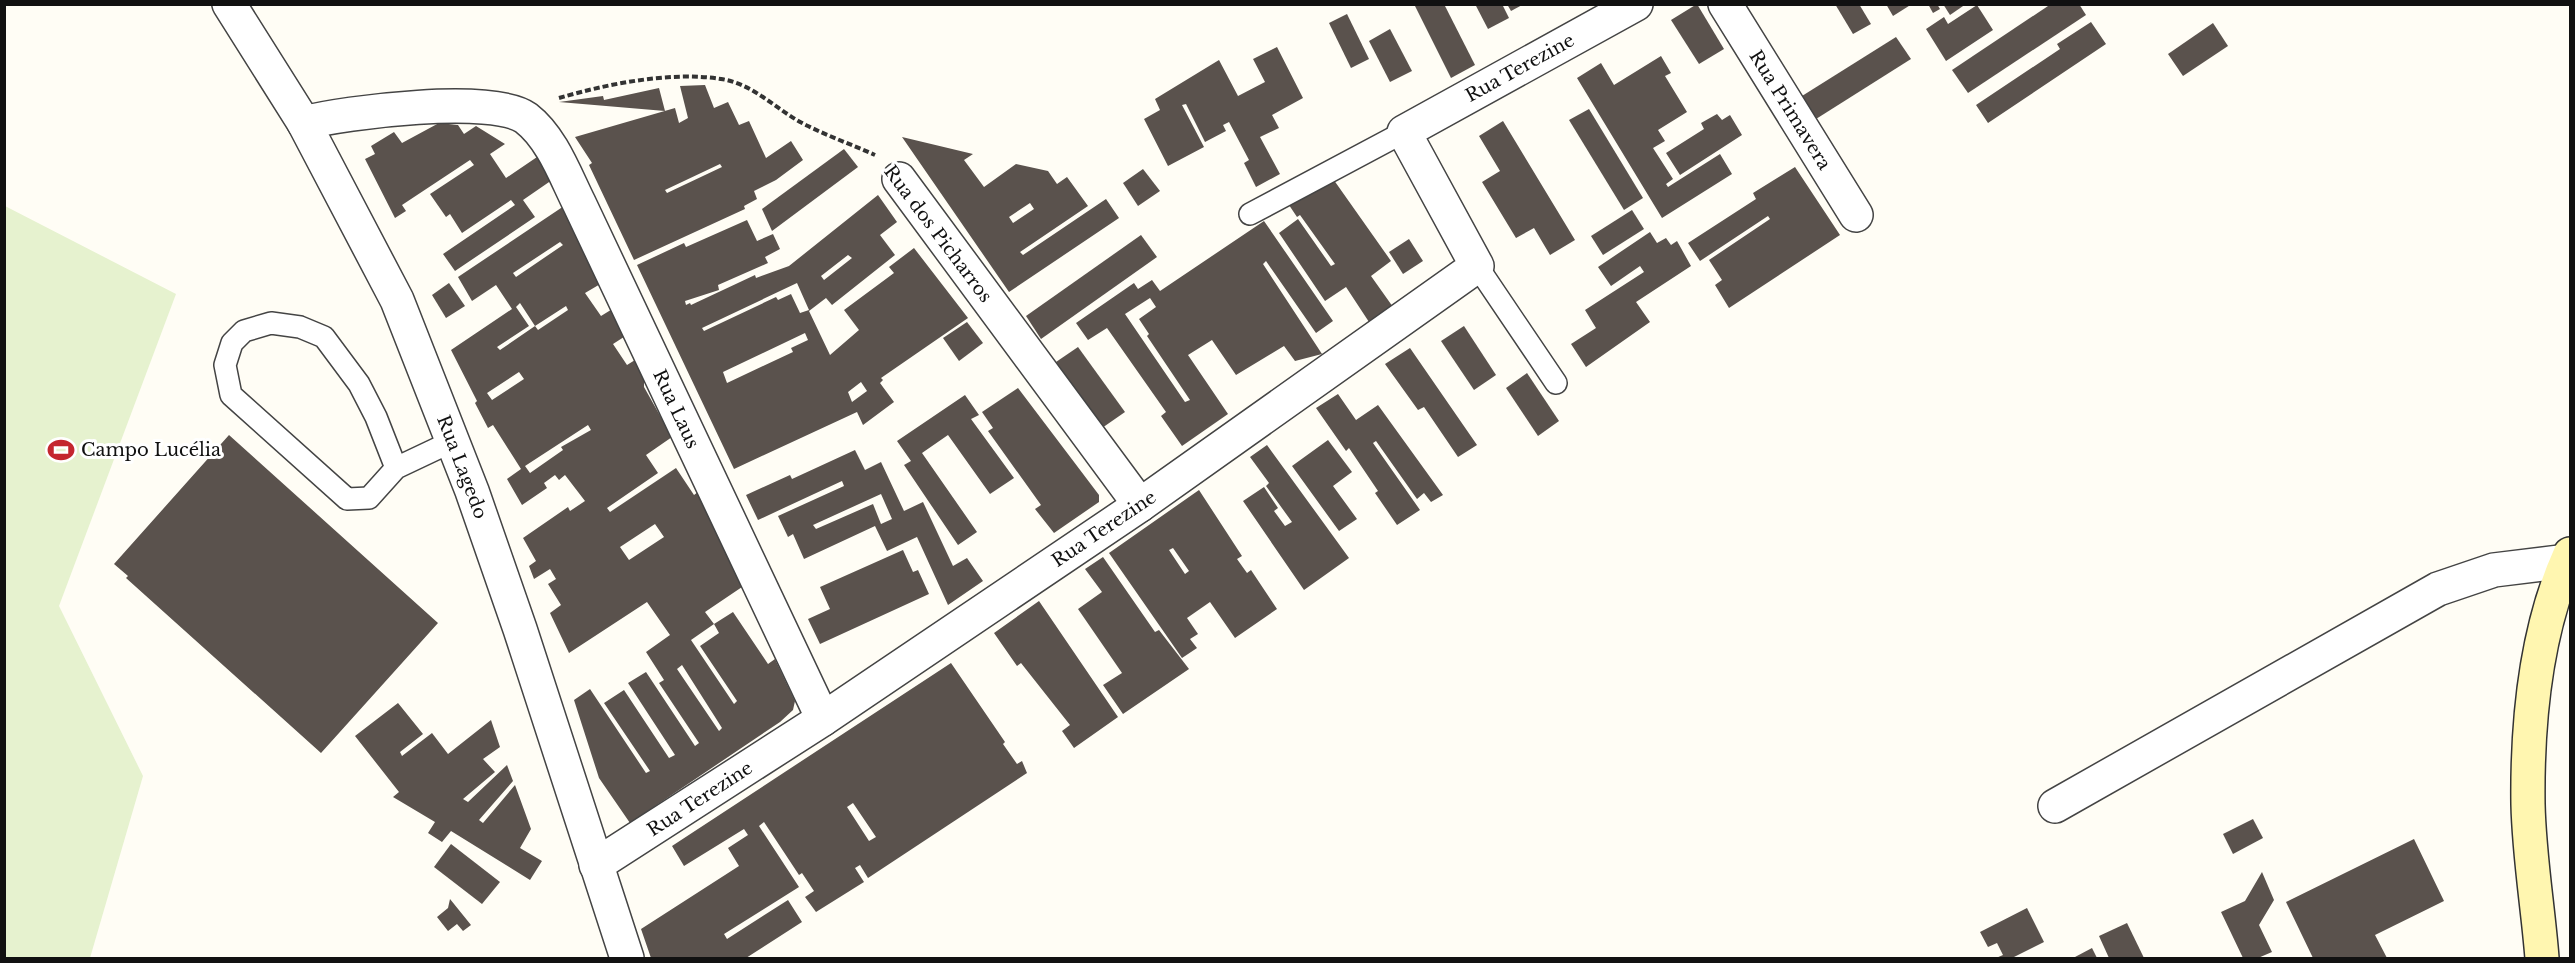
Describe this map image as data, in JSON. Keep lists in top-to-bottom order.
{
  "streets": {
    "street": [
      "Rua Terezine",
      "Rua Primavera",
      "Rua dos Picharros",
      "Rua Laus",
      "Rua Lagedo"
    ]
  },
  "crossings": [
    ["Rua Terezine", "Rua dos Picharros"],
    ["Rua Terezine", "Rua Laus"],
    ["Rua Terezine", "Rua Lagedo"],
    ["Rua dos Picharros", "Rua Laus"]
  ],
  "places": {
    "sports": ["Campo Lucélia"]
  }
}
